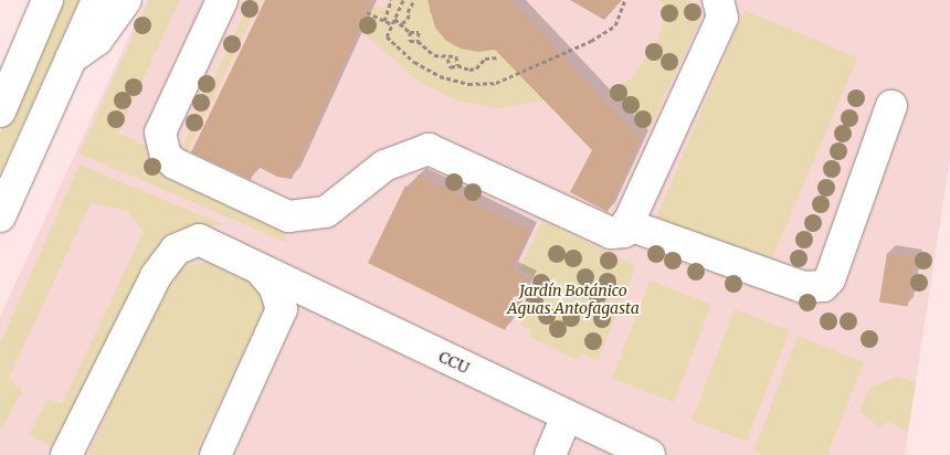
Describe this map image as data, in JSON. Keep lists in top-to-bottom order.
{
  "streets": {
    "main road": ["CCU"]
  },
  "parks": ["Jardín Botánico Aguas Antofagasta"]
}
